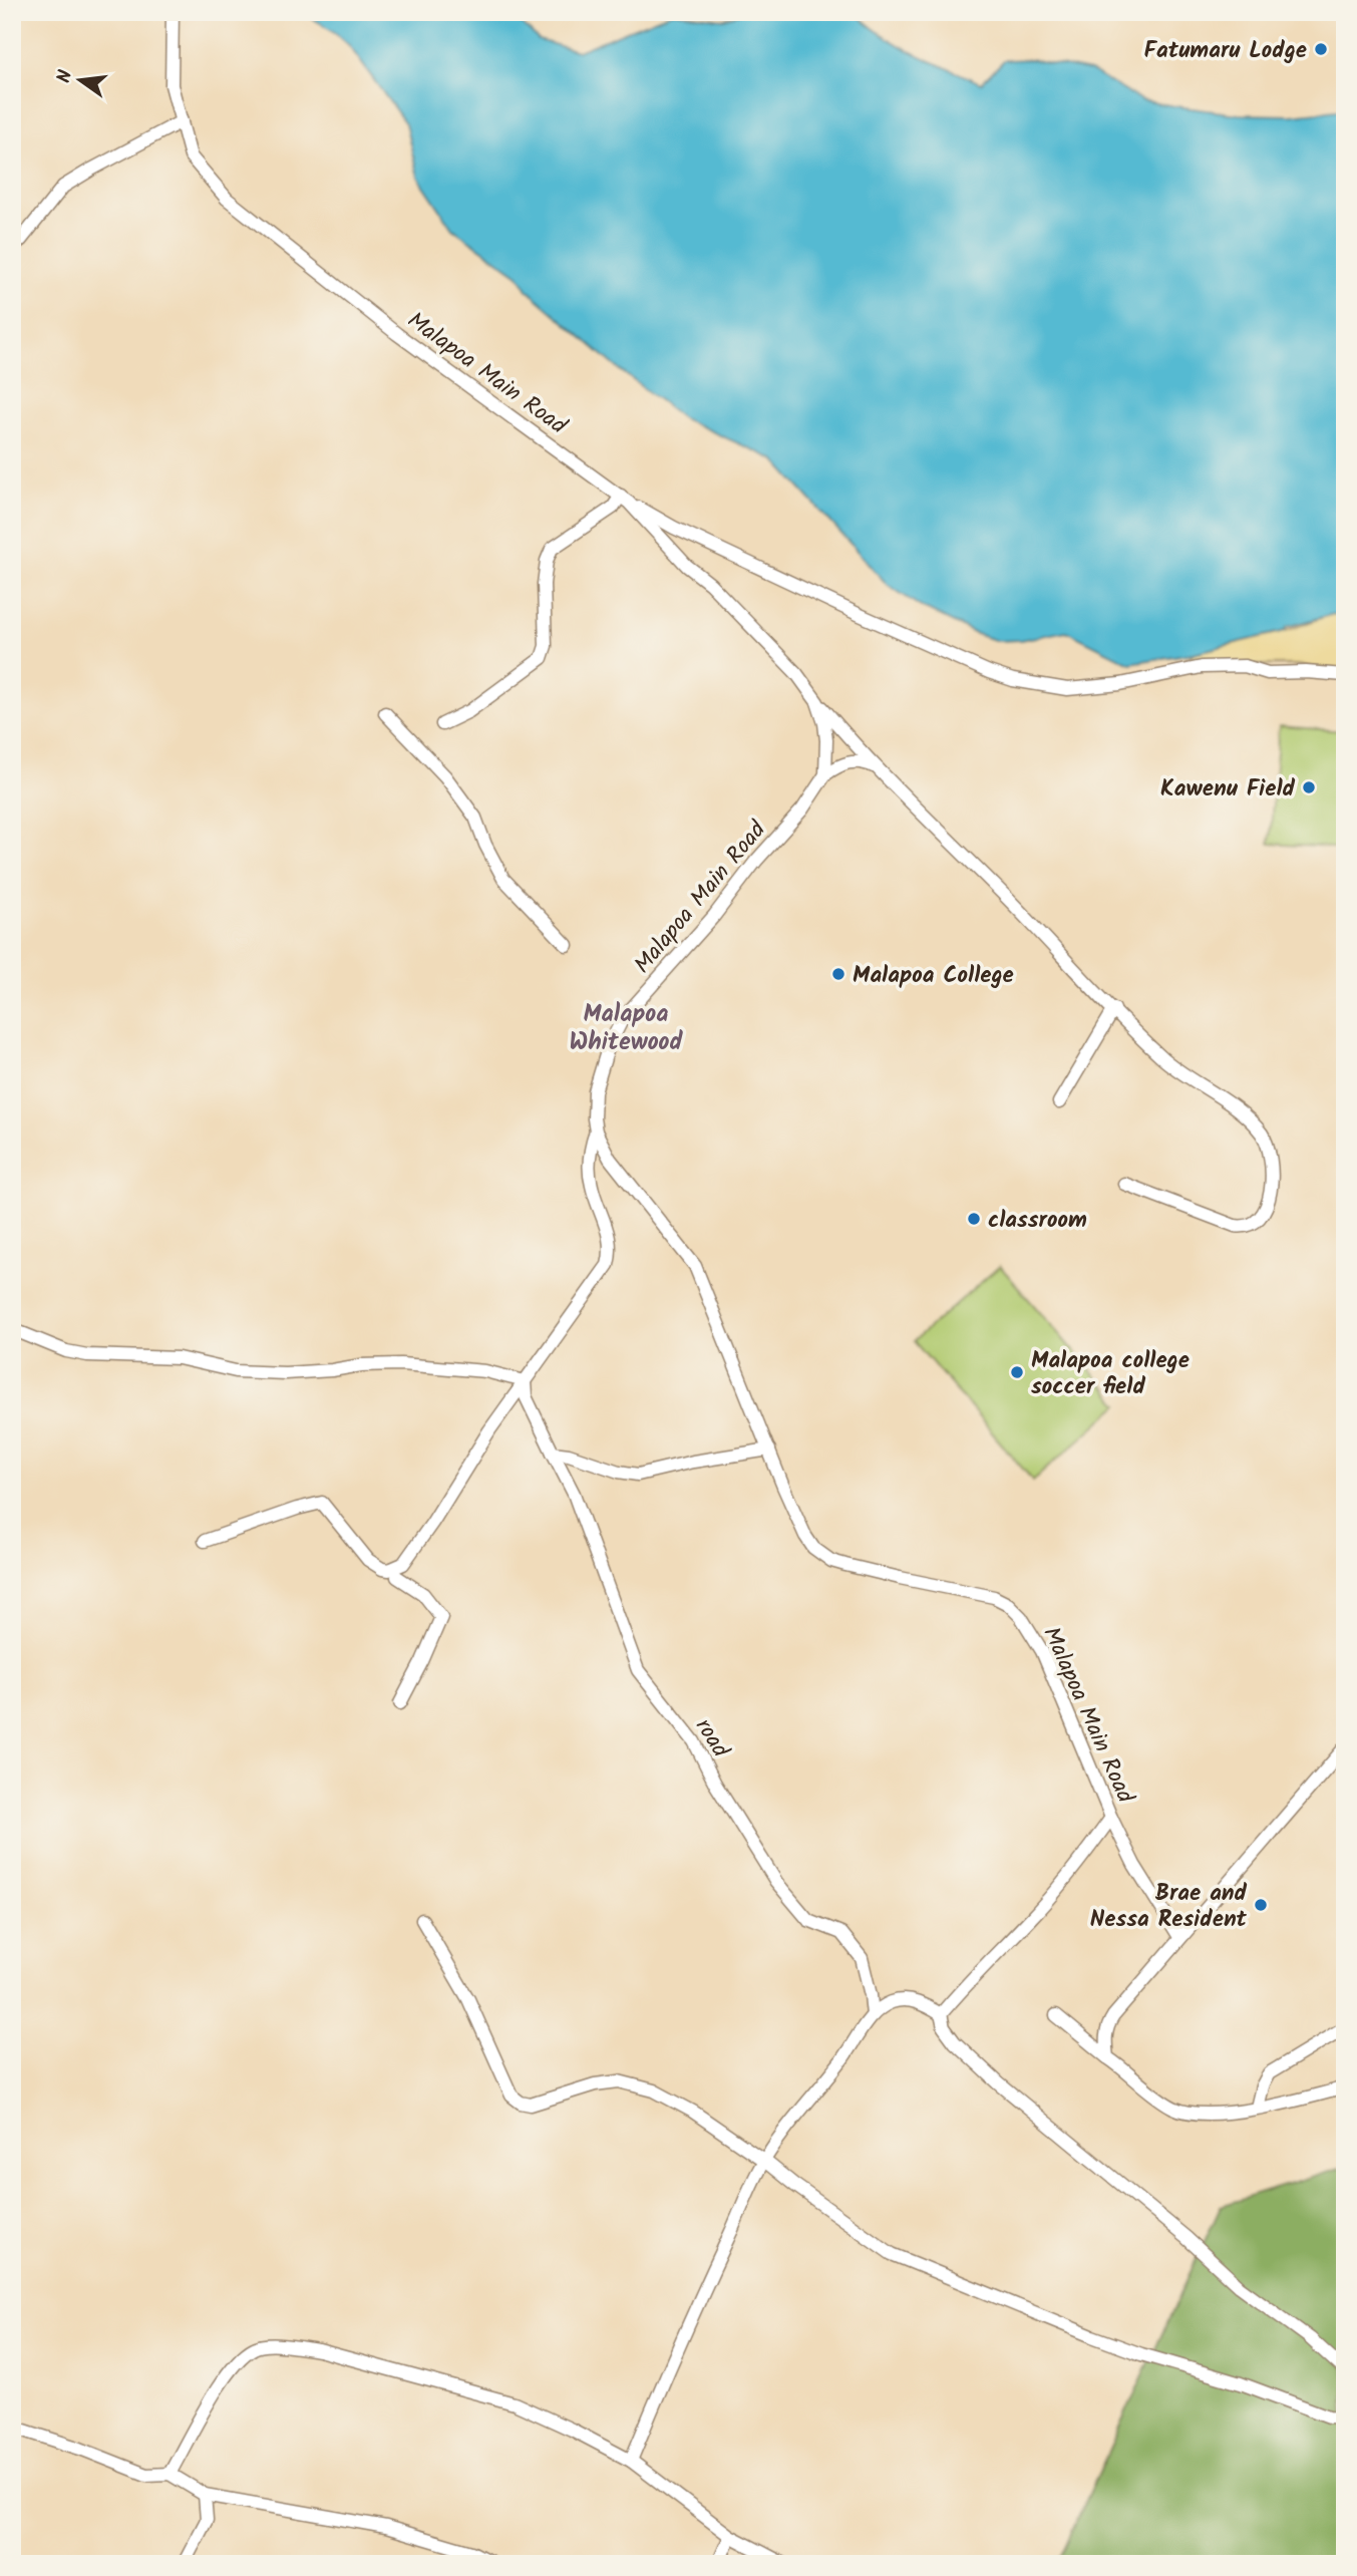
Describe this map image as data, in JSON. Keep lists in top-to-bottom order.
{
  "streets": {
    "street": ["Malapoa Main Road", "road"]
  },
  "districts": ["Malapoa Whitewood"],
  "places": [
    "Fatumaru Lodge",
    "Kawenu Field",
    "Malapoa College",
    "classroom",
    "Malapoa college soccer field",
    "Brae and Nessa Resident"
  ],
  "north": "left"
}
